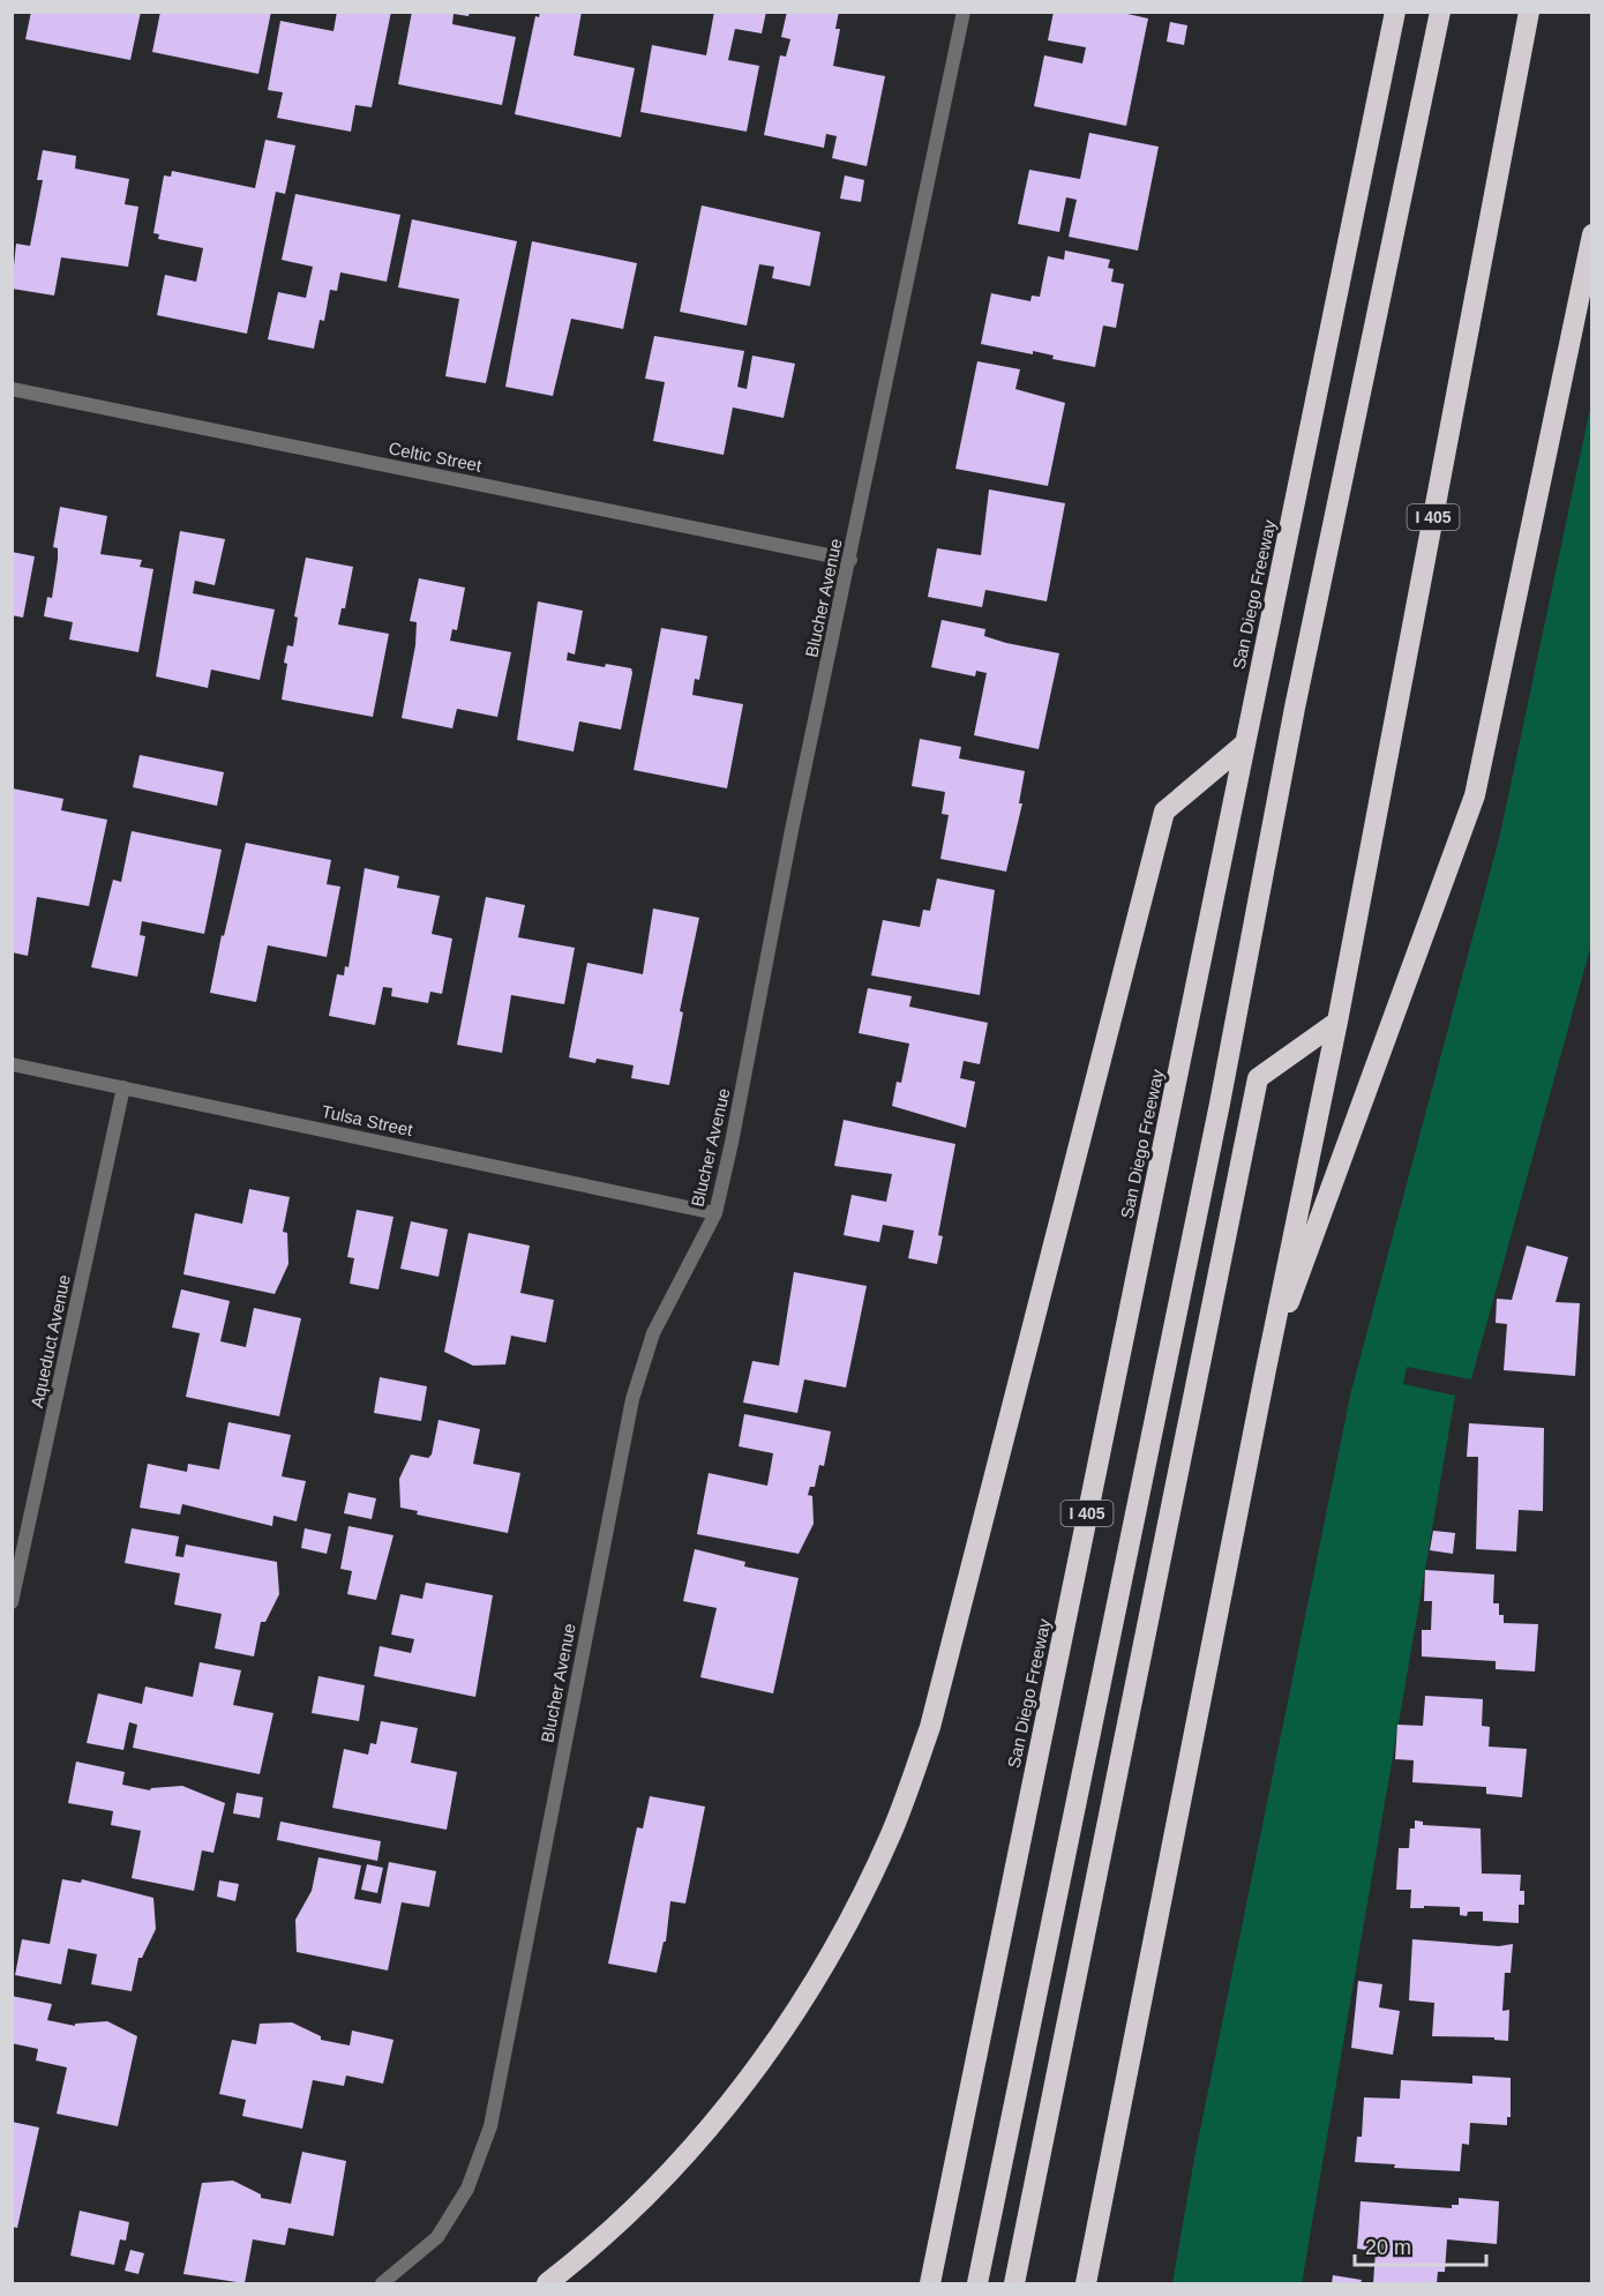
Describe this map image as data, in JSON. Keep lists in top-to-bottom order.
{
  "streets": {
    "highway": ["I 405", "San Diego Freeway"],
    "street": [
      "Celtic Street",
      "Blucher Avenue",
      "Tulsa Street",
      "Aqueduct Avenue"
    ]
  },
  "crossings": [
    ["Celtic Street", "Blucher Avenue"],
    ["Blucher Avenue", "Tulsa Street"],
    ["Tulsa Street", "Aqueduct Avenue"]
  ],
  "scale_bar": "20 m"
}
